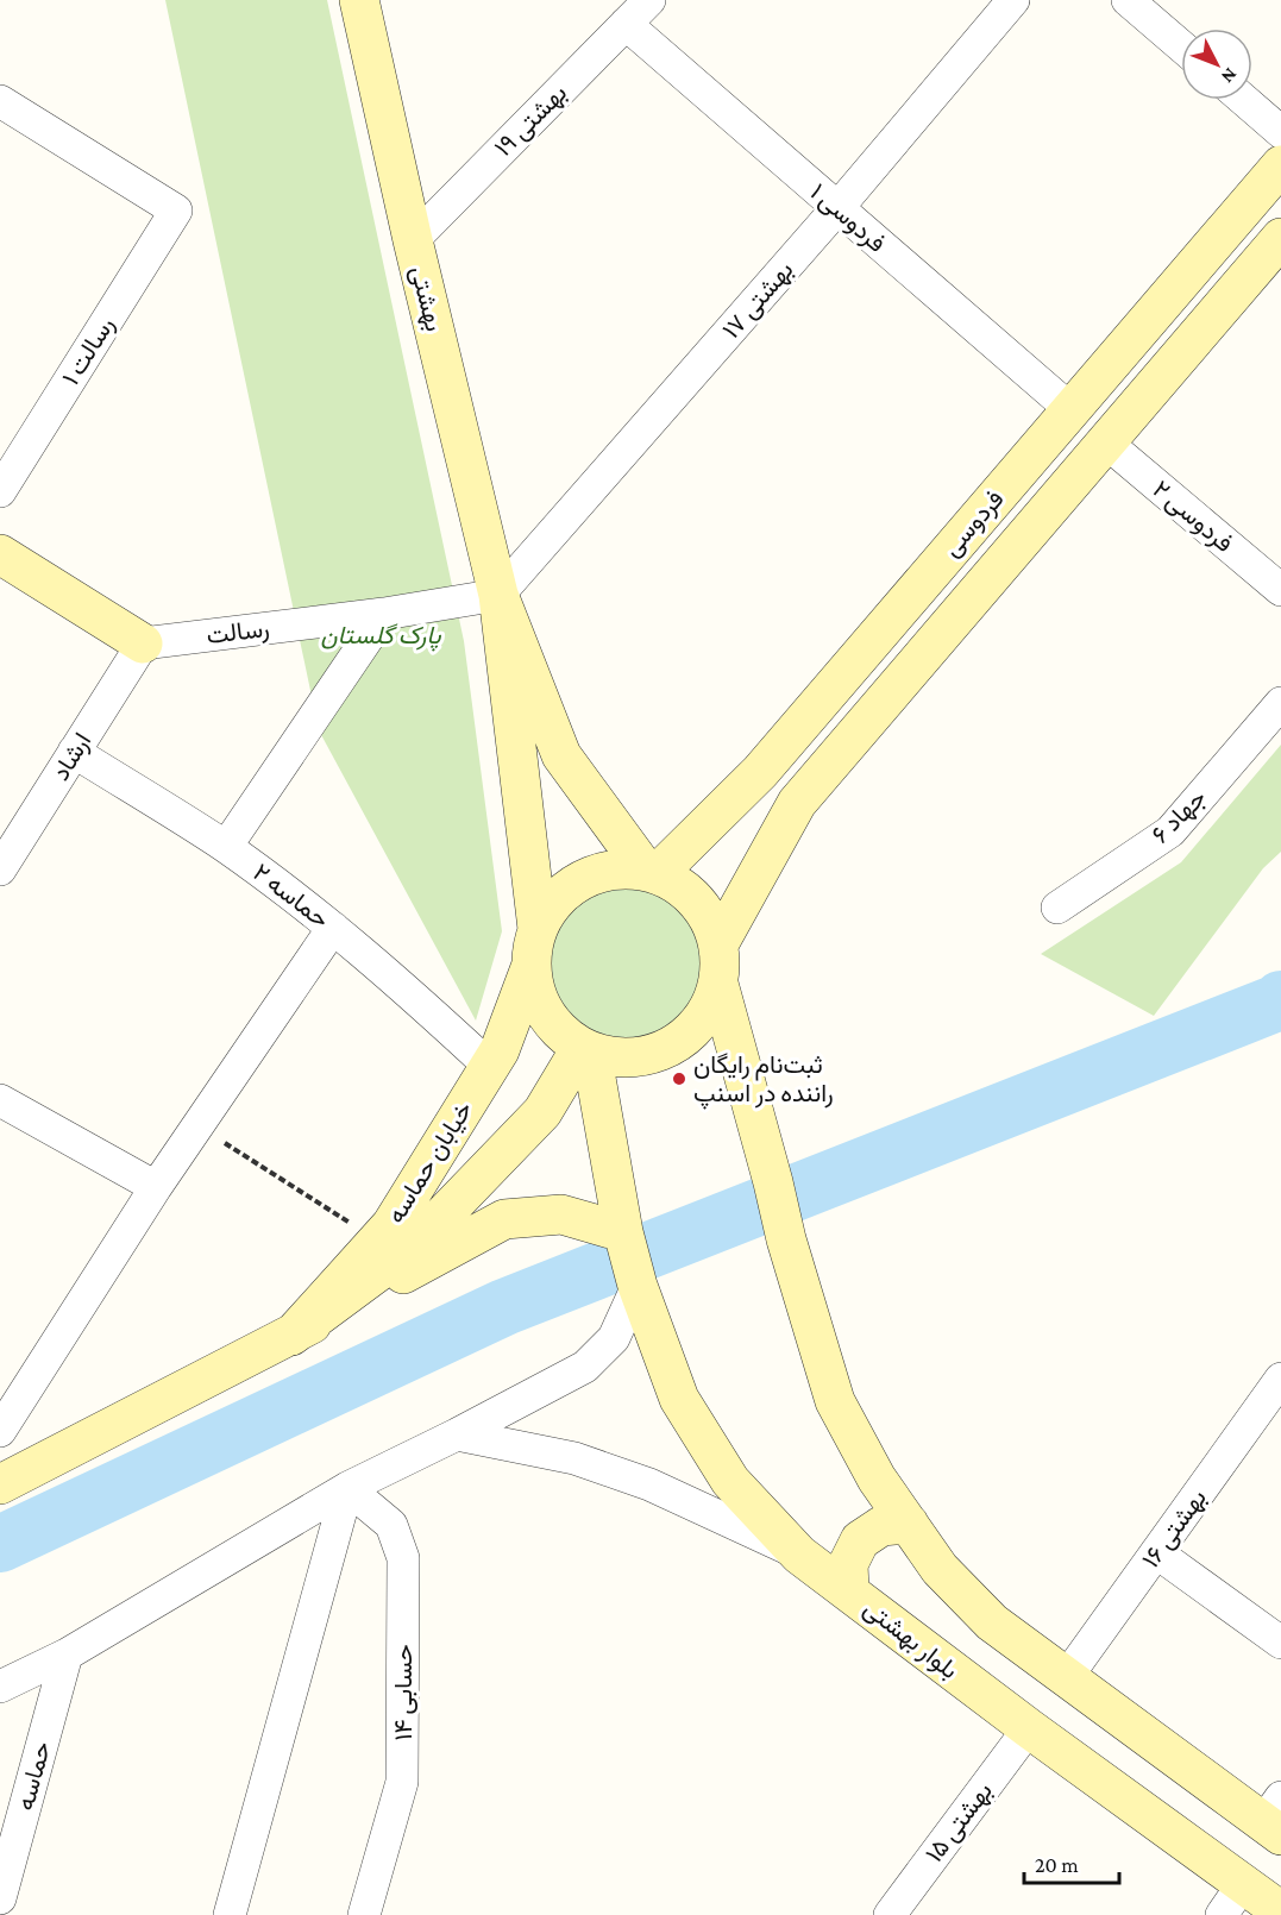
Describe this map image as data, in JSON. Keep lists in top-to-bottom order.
{
  "streets": {
    "main road": [
      "بهشتی",
      "فردوسی",
      "خیابان حماسه",
      "بلوار بهشتی"
    ],
    "street": [
      "بهشتی ۱۹",
      "فردوسی ۱",
      "بهشتی ۱۷",
      "رسالت ۱",
      "فردوسی ۲",
      "رسالت",
      "ارشاد",
      "جهاد ۶",
      "حماسه ۲",
      "بهشتی ۱۶",
      "حسابی ۱۴",
      "حماسه",
      "بهشتی ۱۵"
    ]
  },
  "crossings": [
    ["بهشتی ۱۹", "فردوسی ۱"],
    ["بهشتی ۱۹", "بهشتی"],
    ["فردوسی ۱", "بهشتی ۱۷"],
    ["فردوسی ۱", "فردوسی"],
    ["بهشتی", "بهشتی ۱۷"],
    ["بهشتی", "رسالت"],
    ["بهشتی ۱۷", "رسالت"],
    ["فردوسی ۲", "فردوسی"],
    ["فردوسی", "خیابان حماسه"],
    ["فردوسی", "بلوار بهشتی"],
    ["رسالت", "ارشاد"],
    ["ارشاد", "حماسه ۲"],
    ["حماسه ۲", "خیابان حماسه"],
    ["خیابان حماسه", "بلوار بهشتی"],
    ["بلوار بهشتی", "بهشتی ۱۵"]
  ],
  "parks": ["پارک گلستان"],
  "places": ["ثبت‌نام رایگان راننده در اسنپ"],
  "scale_bar": "20 m",
  "north": "bottom right"
}
